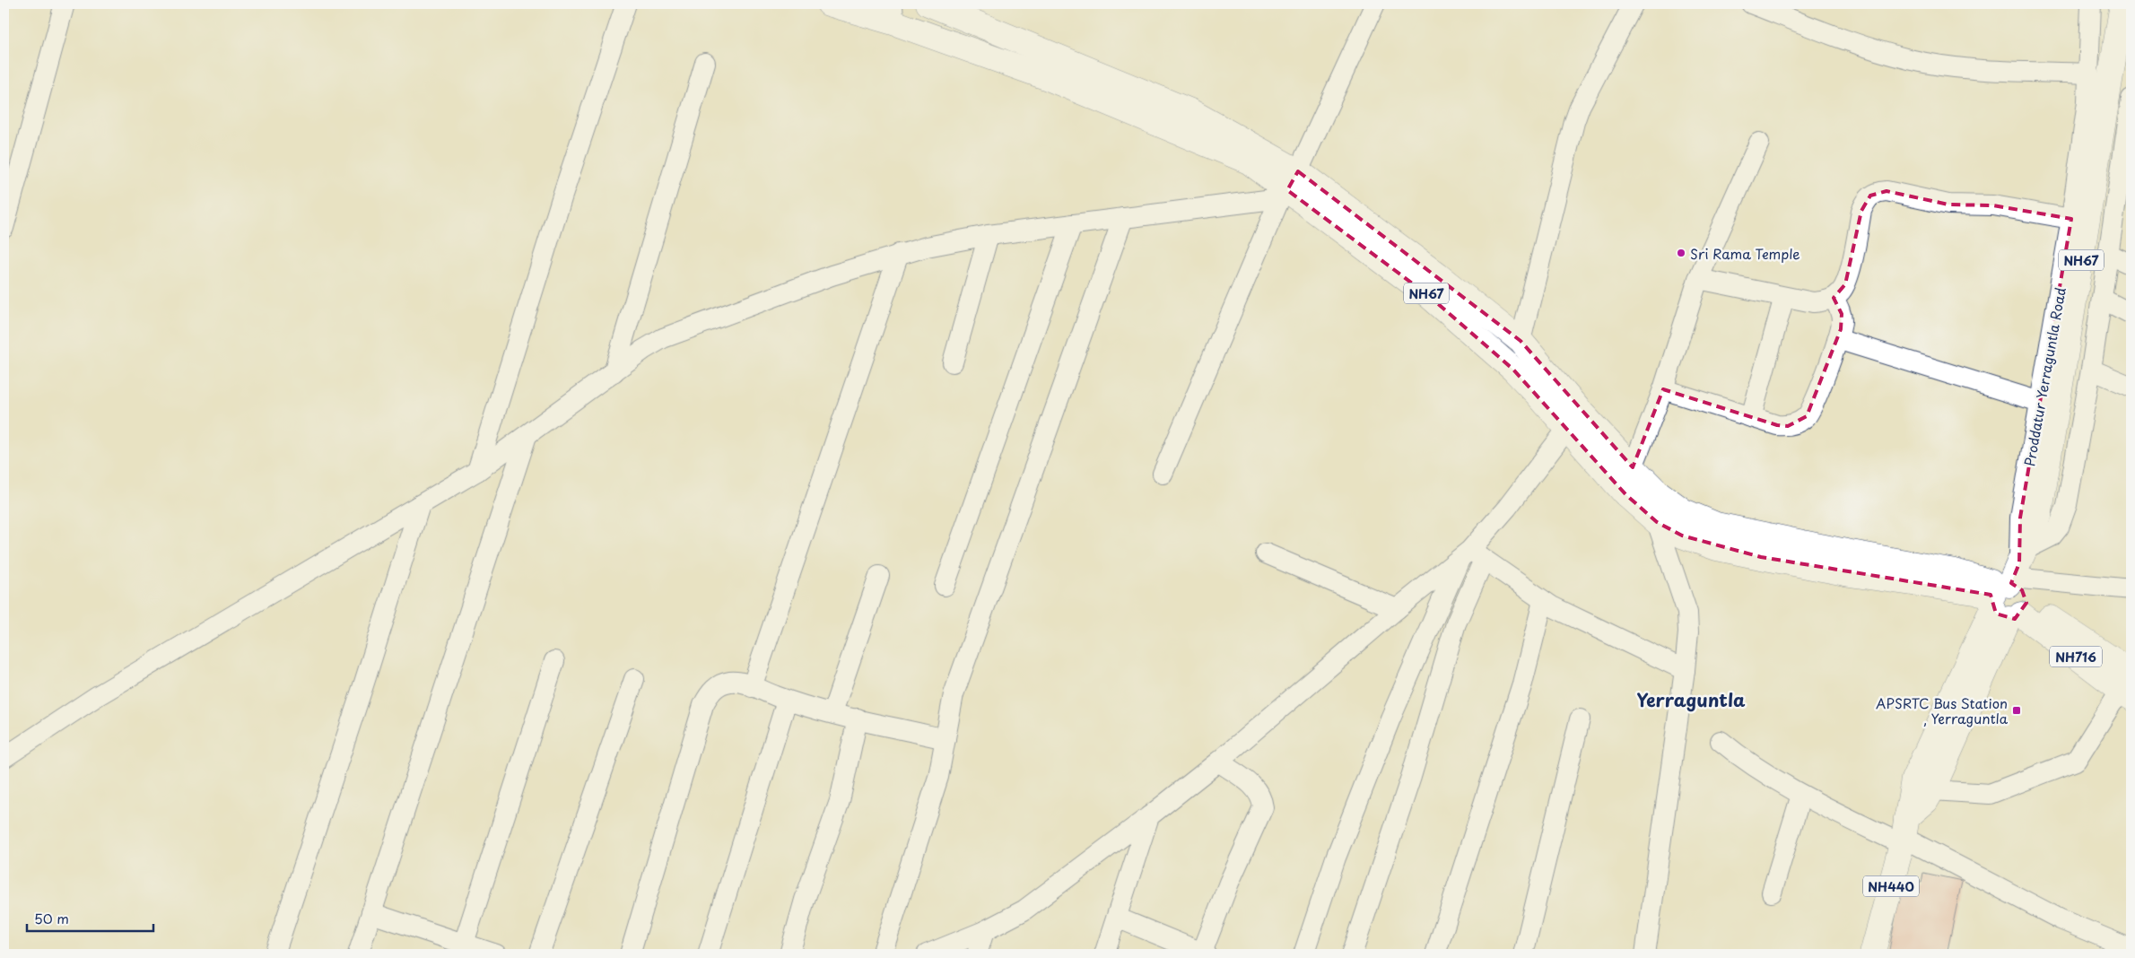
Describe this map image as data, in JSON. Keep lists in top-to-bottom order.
{
  "streets": {
    "highway": ["NH67", "NH716", "NH440"],
    "street": ["Proddatur Yerraguntla Road"]
  },
  "crossings": [
    ["NH67", "Proddatur Yerraguntla Road"],
    ["NH67", "NH716"],
    ["Proddatur Yerraguntla Road", "NH716"]
  ],
  "districts": ["Yerraguntla"],
  "places": {
    "other": ["Sri Rama Temple"],
    "transit": ["APSRTC Bus Station , Yerraguntla"]
  },
  "scale_bar": "50 m"
}
